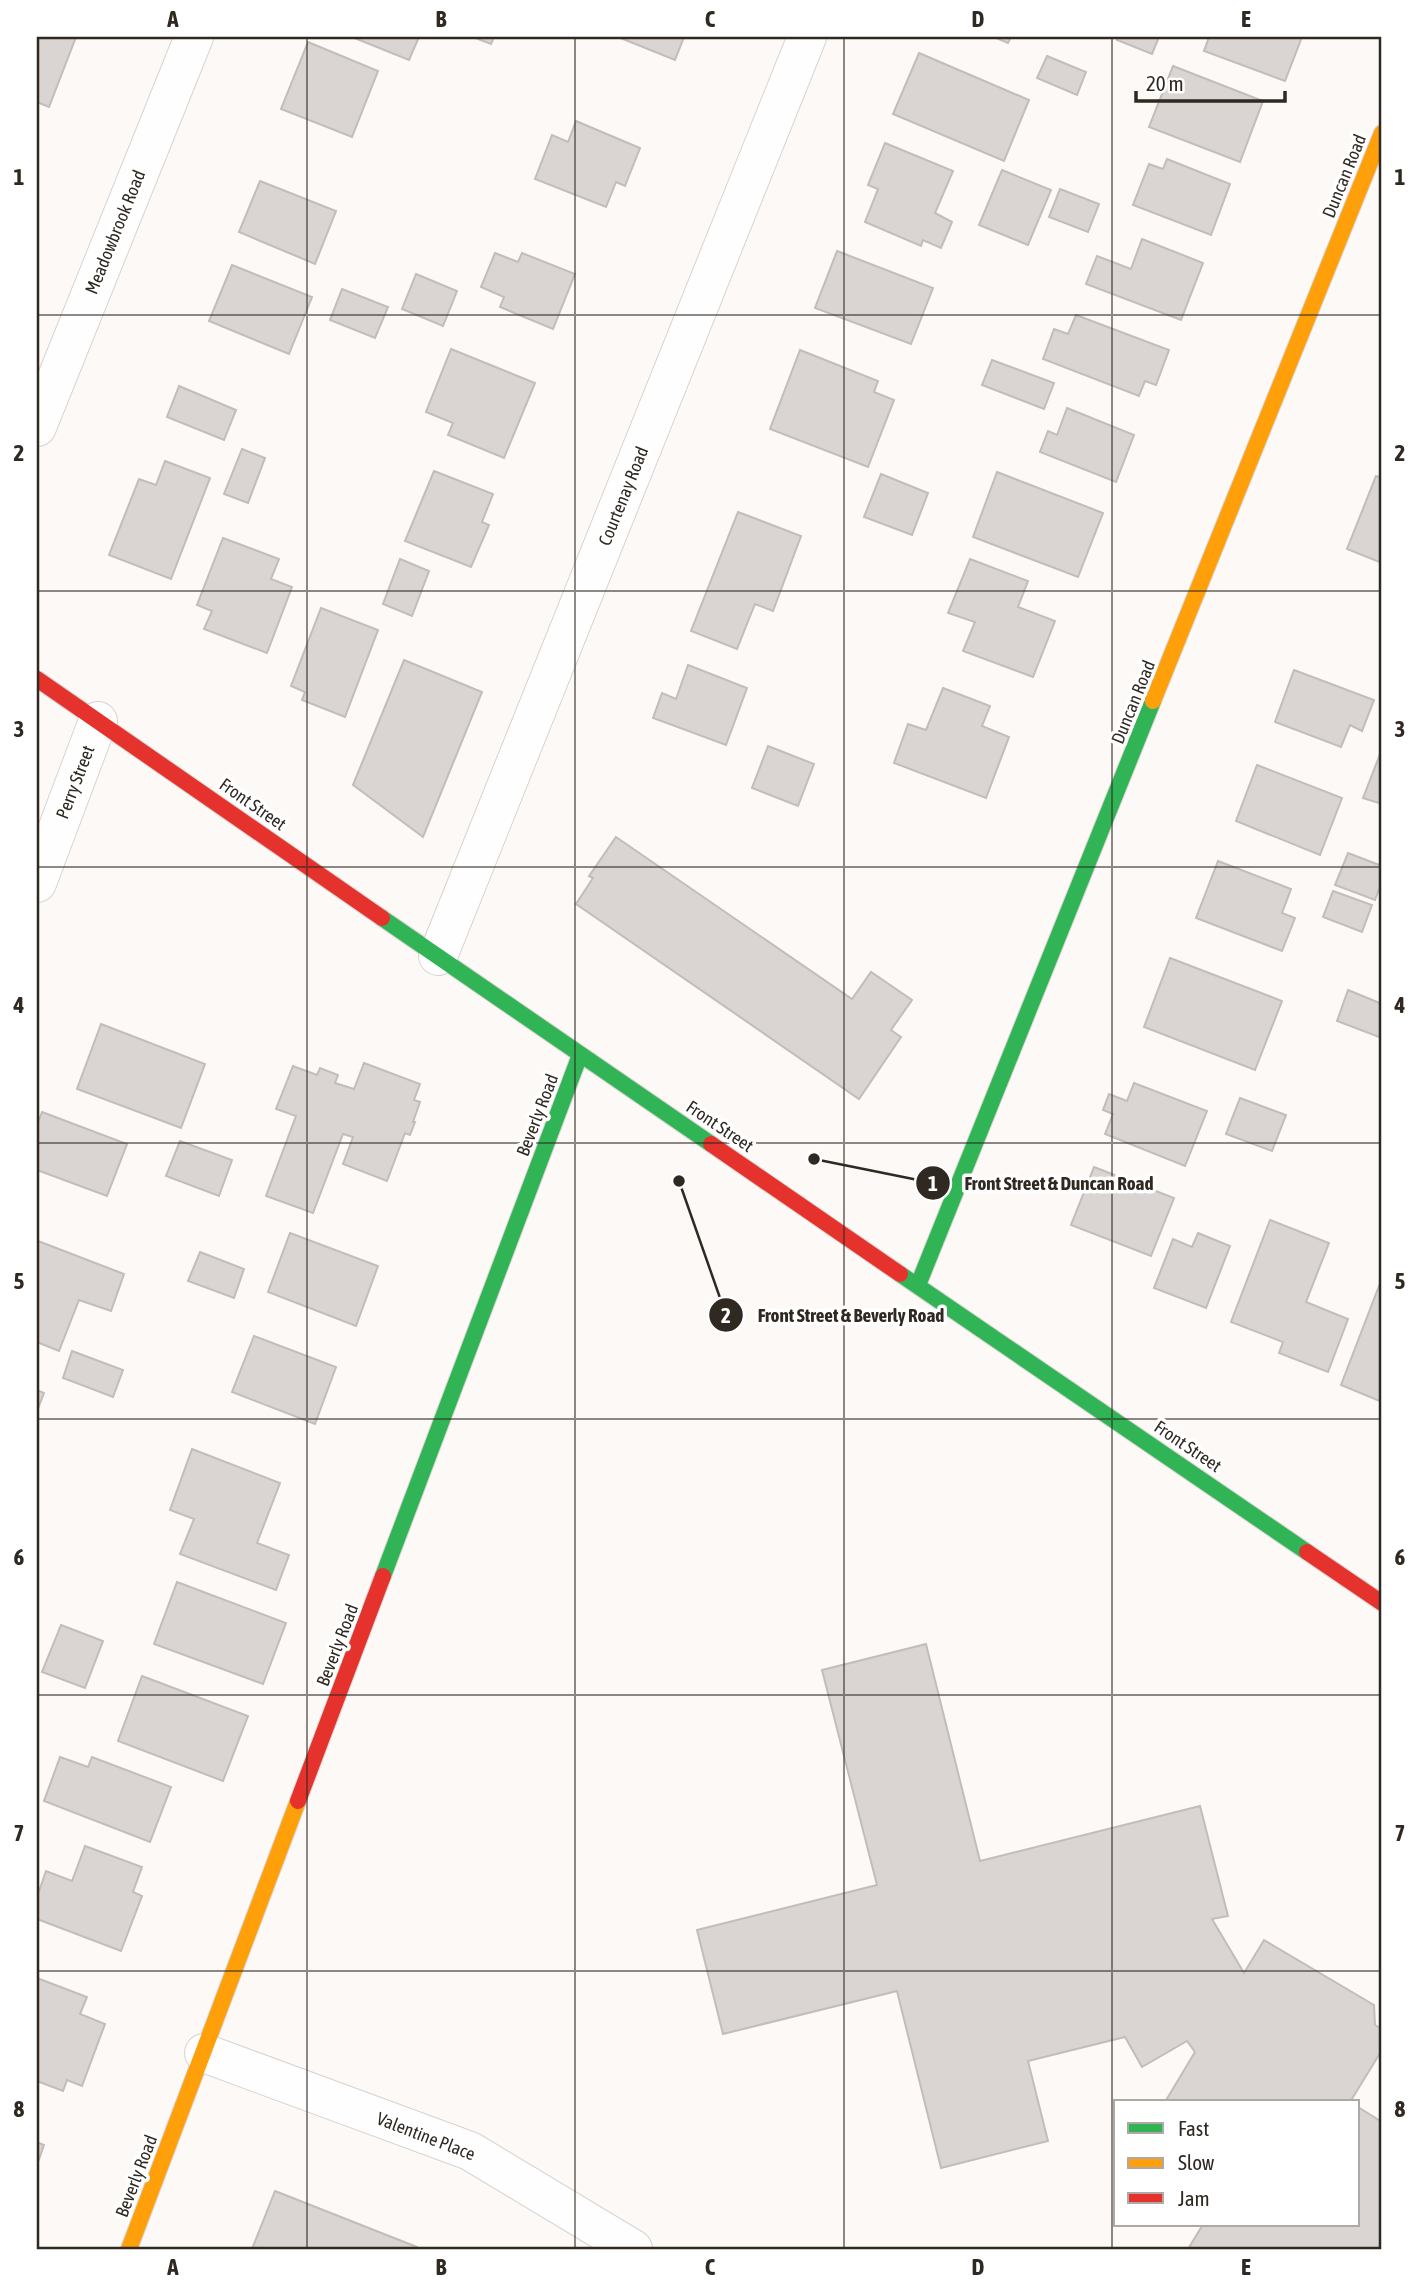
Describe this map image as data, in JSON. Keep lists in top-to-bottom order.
{
  "streets": {
    "street": [
      "Duncan Road",
      "Meadowbrook Road",
      "Courtenay Road",
      "Perry Street",
      "Front Street",
      "Beverly Road",
      "Valentine Place"
    ]
  },
  "crossings": [
    ["Duncan Road", "Front Street"],
    ["Courtenay Road", "Front Street"],
    ["Perry Street", "Front Street"],
    ["Front Street", "Beverly Road"],
    ["Beverly Road", "Valentine Place"]
  ],
  "places": ["Front Street & Duncan Road", "Front Street & Beverly Road"],
  "legend": ["Fast", "Slow", "Jam"],
  "scale_bar": "20 m",
  "grid": {
    "columns": [
      "A",
      "B",
      "C",
      "D",
      "E"
    ],
    "rows": [
      "1",
      "2",
      "3",
      "4",
      "5",
      "6",
      "7",
      "8"
    ]
  }
}
